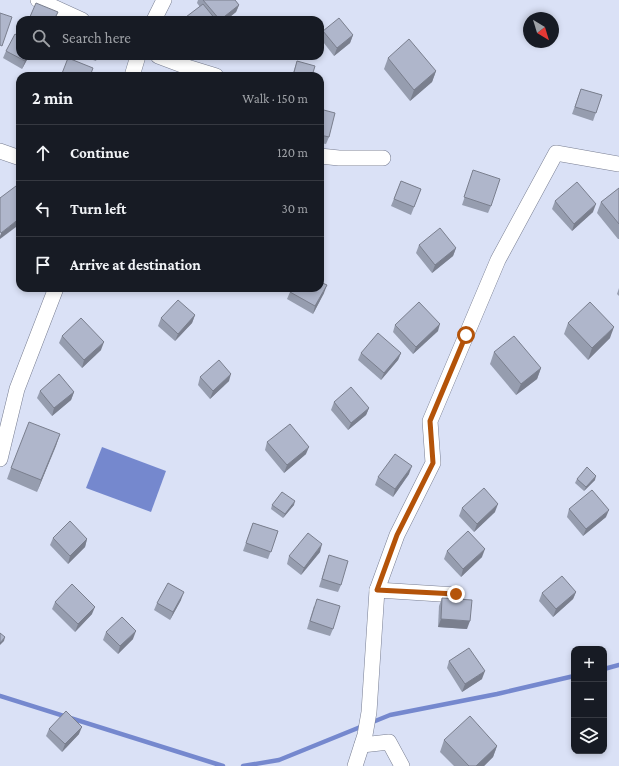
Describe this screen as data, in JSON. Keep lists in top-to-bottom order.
{
  "north": "bottom right",
  "page": {
    "search": "Search here",
    "heading": ["2 min", "Walk · 150 m"],
    "list": [
      ["Continue", "120 m"],
      ["Turn left", "30 m"],
      "Arrive at destination"
    ],
    "map_buttons": ["+", "−"]
  }
}
